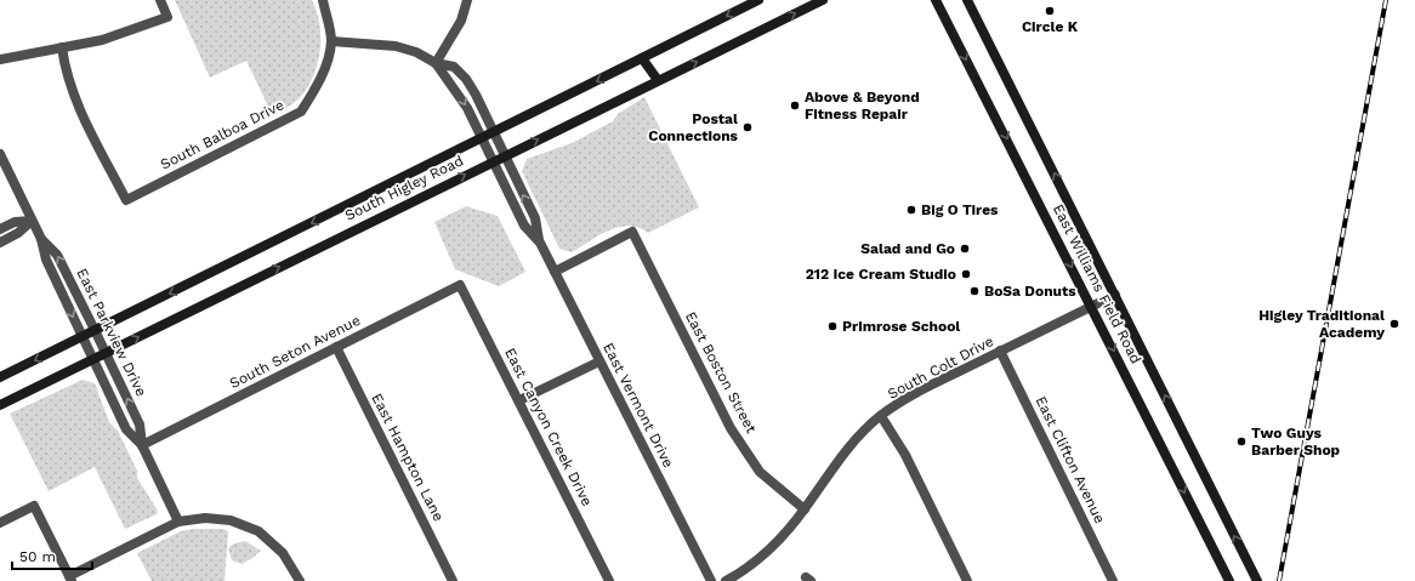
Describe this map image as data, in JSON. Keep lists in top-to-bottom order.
{
  "streets": {
    "main road": ["South Higley Road", "East Williams Field Road"],
    "street": [
      "South Balboa Drive",
      "East Parkview Drive",
      "South Seton Avenue",
      "South Colt Drive",
      "East Boston Street",
      "East Vermont Drive",
      "East Canyon Creek Drive",
      "East Hampton Lane",
      "East Clifton Avenue"
    ]
  },
  "crossings": [
    ["South Balboa Drive", "East Vermont Drive"],
    ["South Higley Road", "East Parkview Drive"],
    ["South Higley Road", "East Vermont Drive"],
    ["East Williams Field Road", "South Colt Drive"],
    ["East Parkview Drive", "South Seton Avenue"],
    ["South Seton Avenue", "East Canyon Creek Drive"],
    ["South Seton Avenue", "East Hampton Lane"],
    ["South Colt Drive", "East Boston Street"],
    ["South Colt Drive", "East Clifton Avenue"],
    ["East Boston Street", "East Vermont Drive"]
  ],
  "places": [
    "Circle K",
    "Above & Beyond Fitness Repair",
    "Postal Connections",
    "Big O Tires",
    "Salad and Go",
    "212 Ice Cream Studio",
    "BoSa Donuts",
    "Higley Traditional Academy",
    "Primrose School",
    "Two Guys Barber Shop"
  ],
  "scale_bar": "50 m"
}
